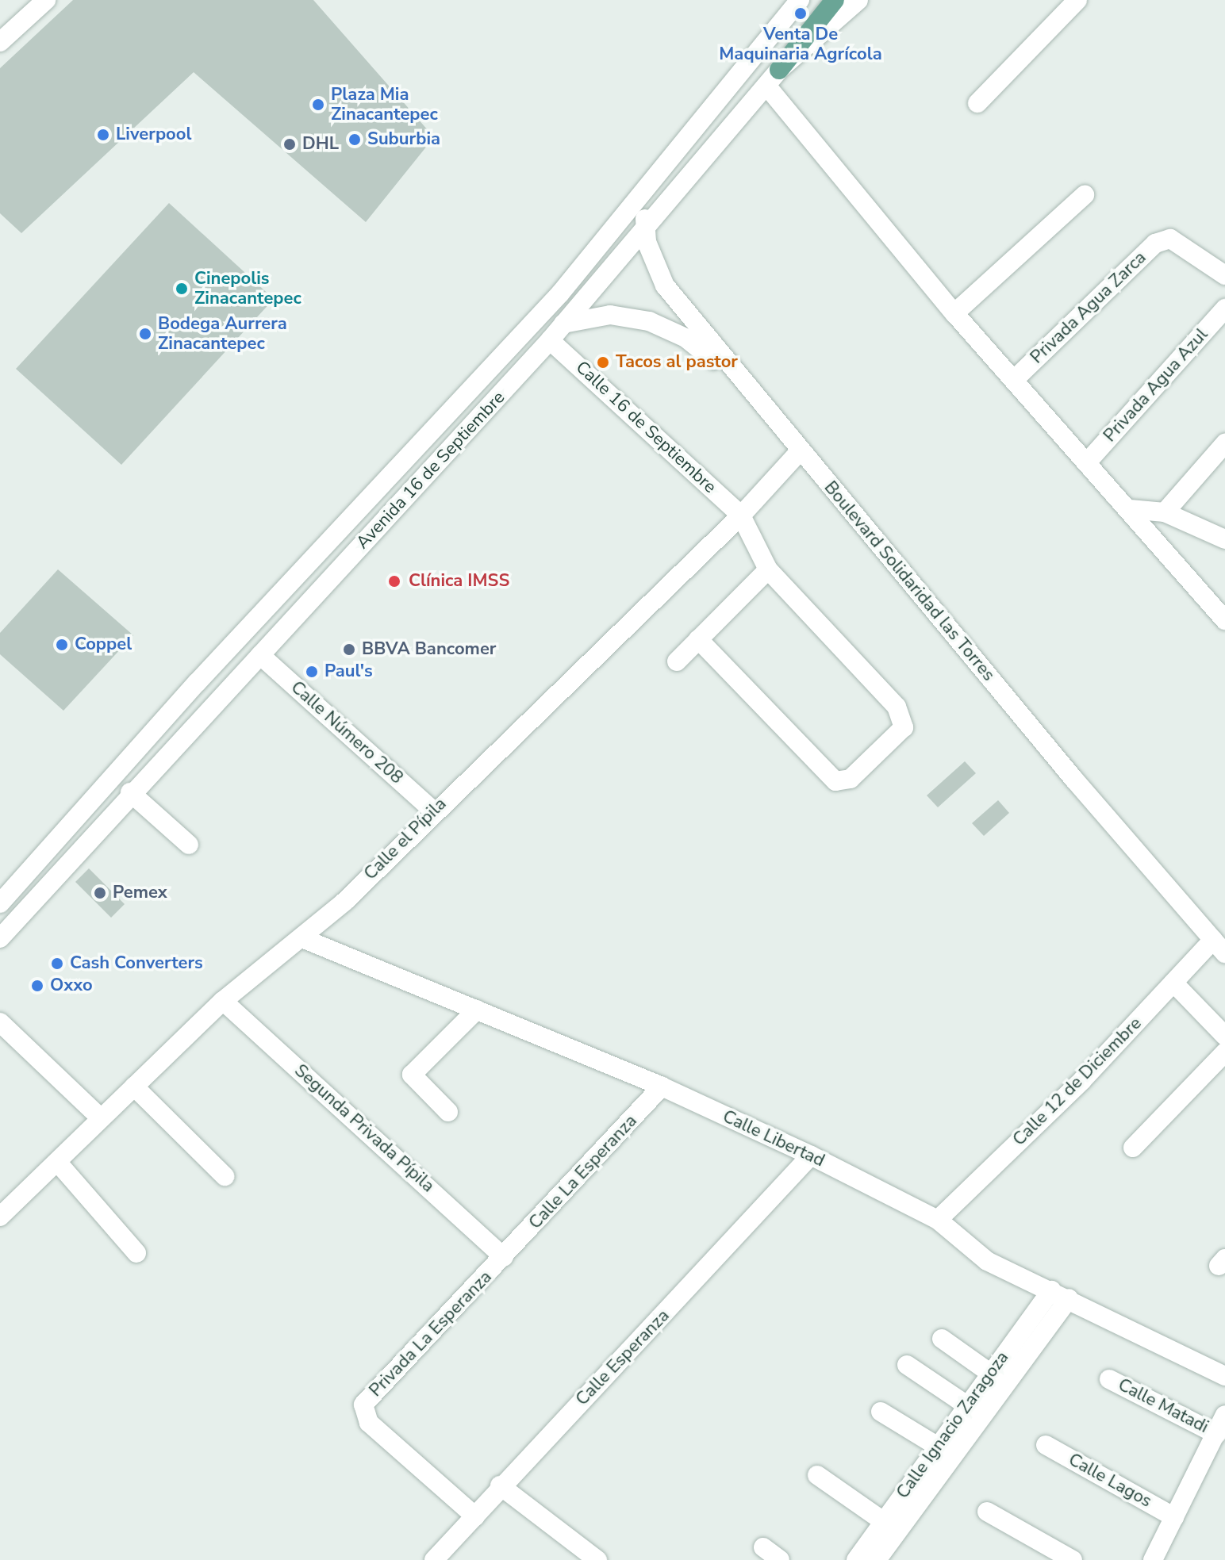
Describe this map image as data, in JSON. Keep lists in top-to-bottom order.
{
  "streets": {
    "street": [
      "Privada Agua Zarca",
      "Privada Agua Azul",
      "Calle 16 de Septiembre",
      "Avenida 16 de Septiembre",
      "Boulevard Solidaridad las Torres",
      "Calle Número 208",
      "Calle el Pípila",
      "Calle 12 de Diciembre",
      "Segunda Privada Pípila",
      "Calle Libertad",
      "Calle La Esperanza",
      "Privada La Esperanza",
      "Calle Esperanza",
      "Calle Matadi",
      "Calle Ignacio Zaragoza",
      "Calle Lagos"
    ]
  },
  "crossings": [
    ["Calle 16 de Septiembre", "Avenida 16 de Septiembre"],
    ["Calle 16 de Septiembre", "Calle el Pípila"],
    ["Avenida 16 de Septiembre", "Boulevard Solidaridad las Torres"],
    ["Avenida 16 de Septiembre", "Calle Número 208"],
    ["Boulevard Solidaridad las Torres", "Calle el Pípila"],
    ["Boulevard Solidaridad las Torres", "Calle 12 de Diciembre"],
    ["Calle Número 208", "Calle el Pípila"],
    ["Calle el Pípila", "Segunda Privada Pípila"],
    ["Calle el Pípila", "Calle Libertad"],
    ["Calle 12 de Diciembre", "Calle Libertad"],
    ["Segunda Privada Pípila", "Calle La Esperanza"],
    ["Segunda Privada Pípila", "Privada La Esperanza"],
    ["Calle Libertad", "Calle La Esperanza"],
    ["Calle Libertad", "Calle Esperanza"],
    ["Calle Libertad", "Calle Ignacio Zaragoza"],
    ["Calle La Esperanza", "Privada La Esperanza"],
    ["Privada La Esperanza", "Calle Esperanza"]
  ],
  "places": [
    "Venta De Maquinaria Agrícola",
    "Plaza Mia Zinacantepec",
    "Liverpool",
    "Suburbia",
    "DHL",
    "Cinepolis Zinacantepec",
    "Bodega Aurrera Zinacantepec",
    "Tacos al pastor",
    "Clínica IMSS",
    "Coppel",
    "BBVA Bancomer",
    "Paul's",
    "Pemex",
    "Cash Converters",
    "Oxxo"
  ]
}
